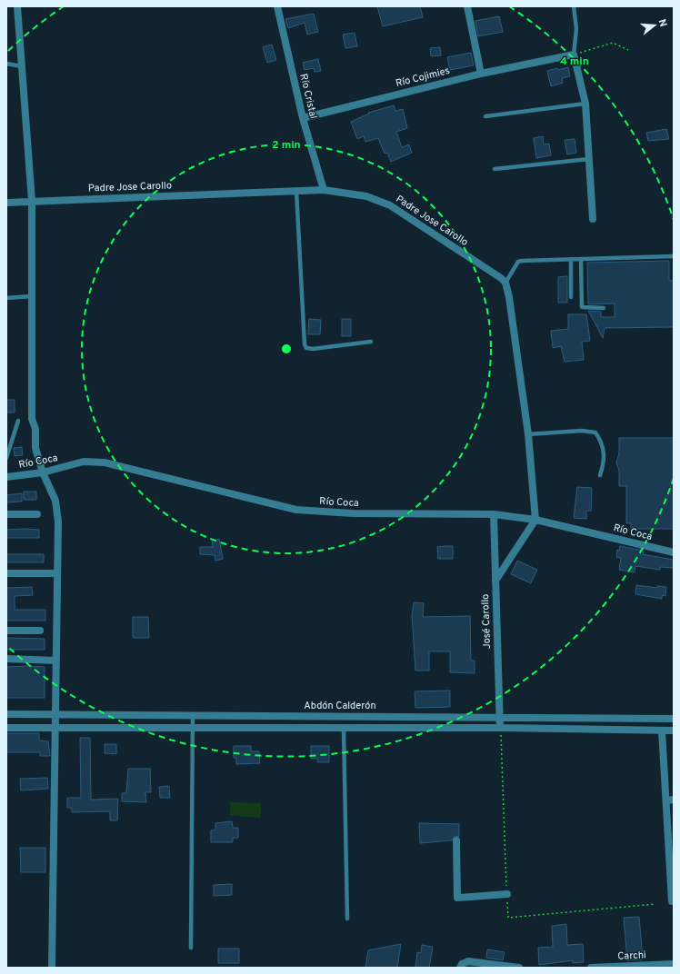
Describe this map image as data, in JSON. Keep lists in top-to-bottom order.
{
  "streets": {
    "street": [
      "Río Cojimies",
      "Río Cristal",
      "Padre Jose Carollo",
      "Río Coca",
      "José Carollo",
      "Abdón Calderón",
      "Carchi"
    ]
  },
  "crossings": [
    ["Río Cojimies", "Río Cristal"],
    ["Río Cristal", "Padre Jose Carollo"],
    ["Río Coca", "José Carollo"],
    ["José Carollo", "Abdón Calderón"]
  ],
  "north": "right",
  "rings": ["4 min", "2 min"]
}
